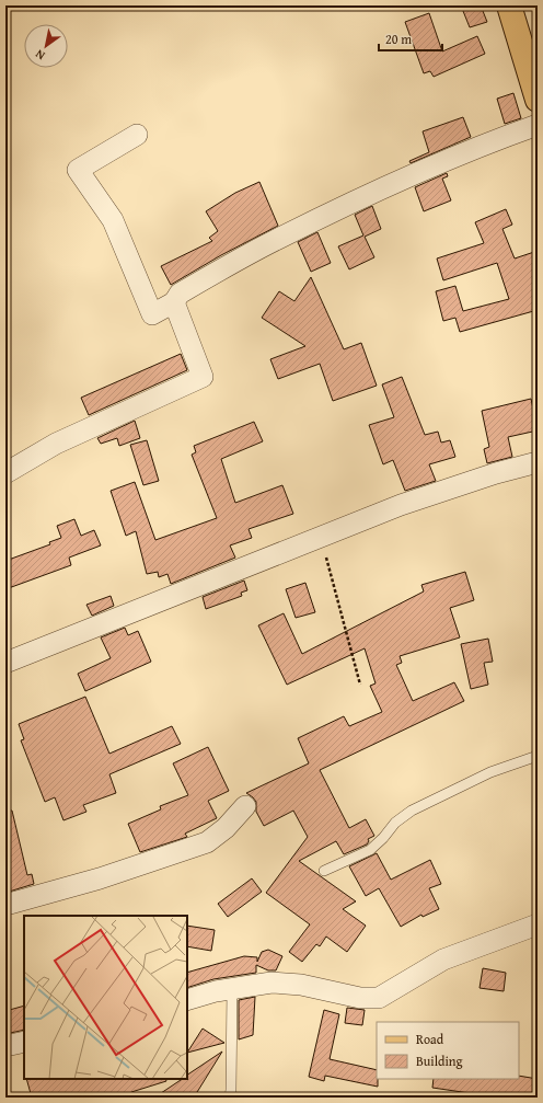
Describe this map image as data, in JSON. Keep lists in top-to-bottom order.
{
  "legend": ["Road", "Building"],
  "scale_bar": "20 m",
  "north": "bottom left"
}
